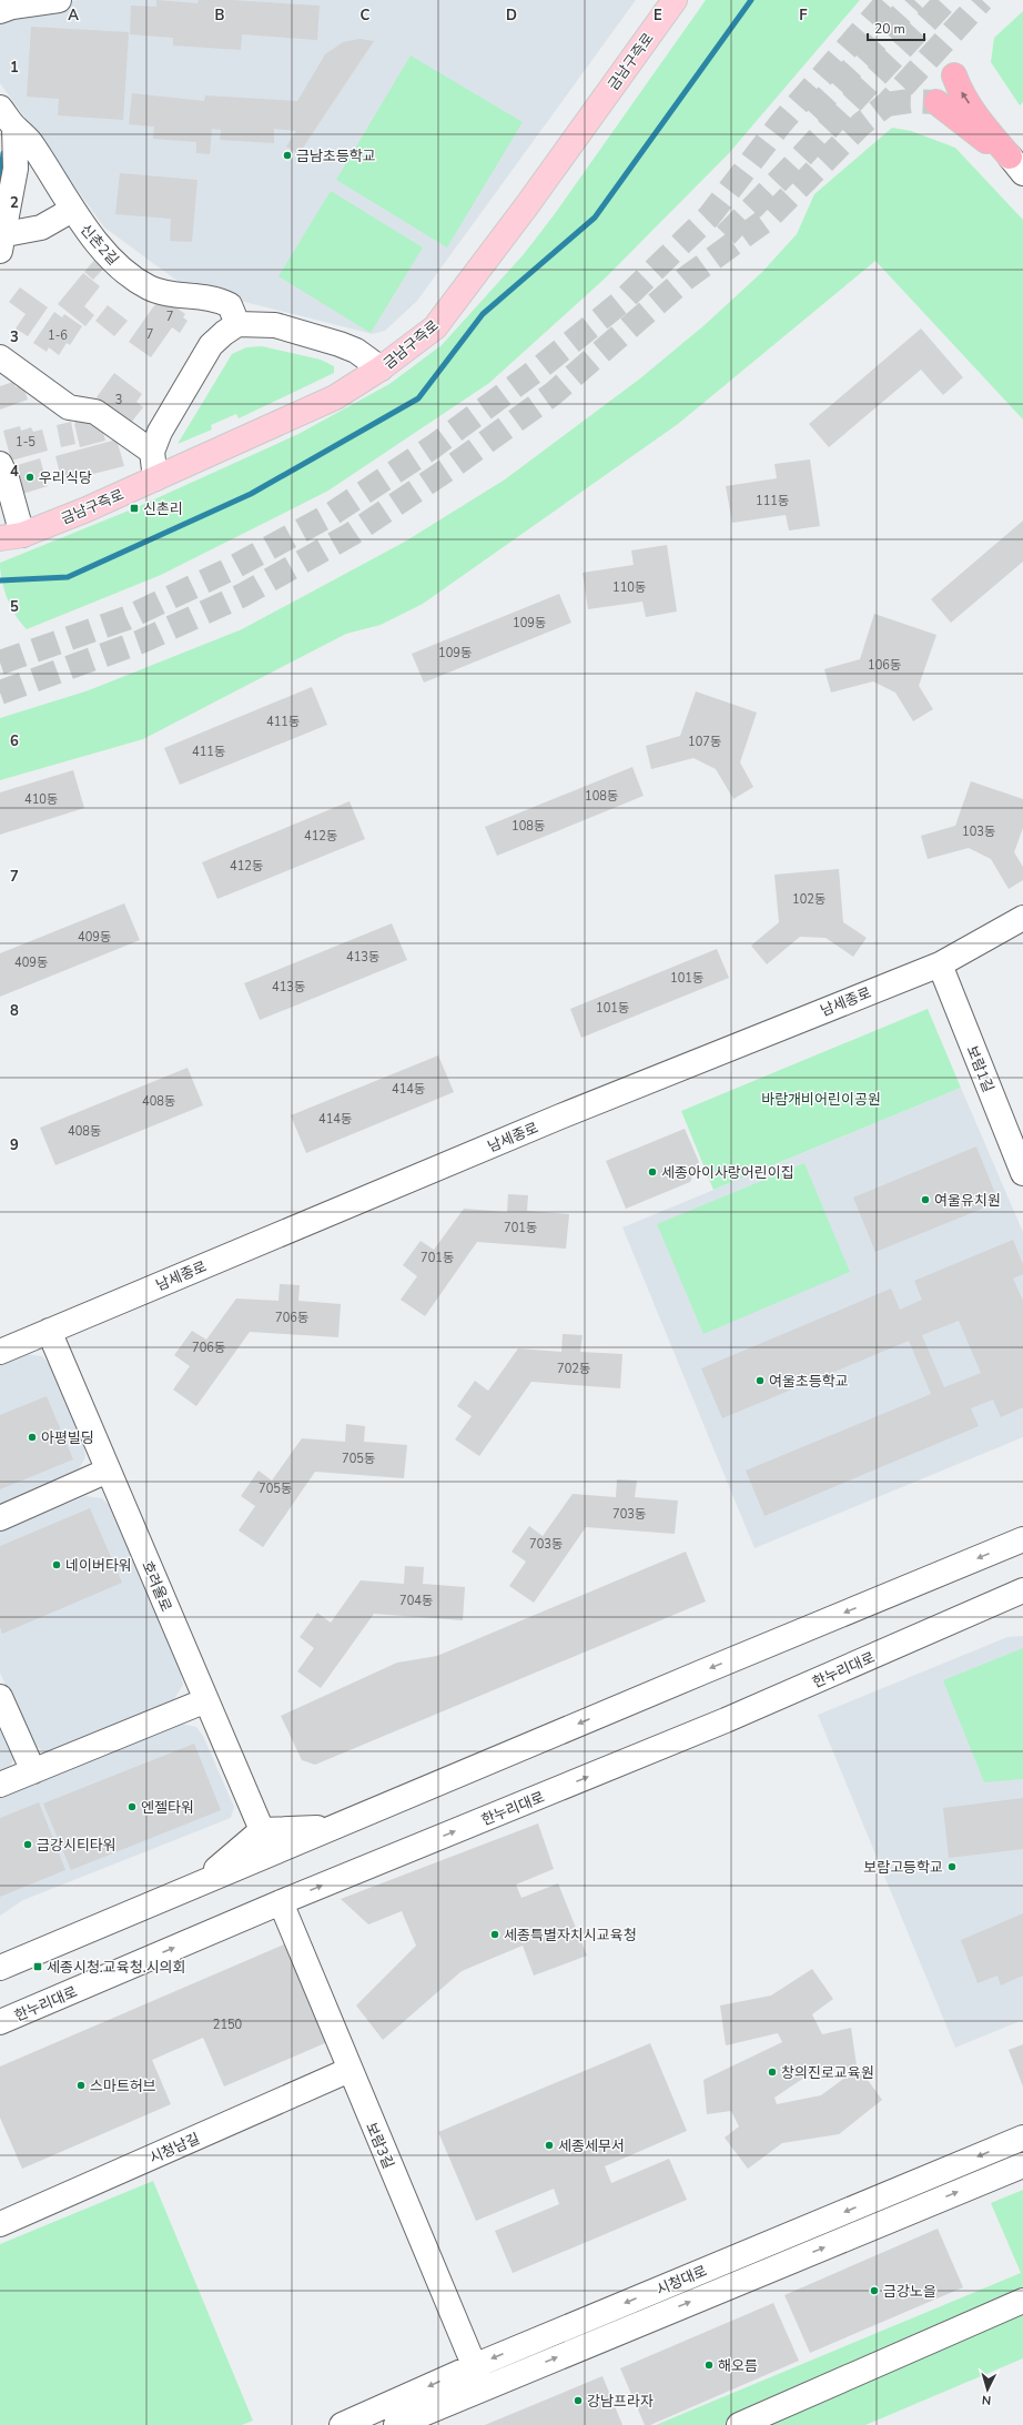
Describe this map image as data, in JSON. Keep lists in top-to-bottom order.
{
  "streets": {
    "main road": ["금남구즉로"],
    "street": [
      "신촌2길",
      "남세종로",
      "보람1길",
      "호려울로",
      "한누리대로",
      "보람3길",
      "시청남길",
      "시청대로"
    ]
  },
  "crossings": [
    ["남세종로", "보람1길"],
    ["남세종로", "호려울로"],
    ["한누리대로", "보람3길"],
    ["보람3길", "시청남길"],
    ["보람3길", "시청대로"]
  ],
  "parks": ["바람개비어린이공원"],
  "places": {
    "other": [
      "금남초등학교",
      "우리식당",
      "세종아이사랑어린이집",
      "여울유치원",
      "여울초등학교",
      "아평빌딩",
      "네이버타워",
      "엔젤타워",
      "금강시티타워",
      "보람고등학교",
      "세종특별자치시교육청",
      "창의진로교육원",
      "스마트허브",
      "세종세무서",
      "금강노을",
      "해오름",
      "강남프라자"
    ],
    "transit": ["신촌리", "세종시청.교육청.시의회"]
  },
  "house_numbers": [
    "7",
    "7",
    "1-6",
    "3",
    "1-5",
    "111동",
    "110동",
    "109동",
    "109동",
    "106동",
    "411동",
    "107동",
    "411동",
    "108동",
    "410동",
    "108동",
    "103동",
    "412동",
    "412동",
    "102동",
    "409동",
    "413동",
    "409동",
    "101동",
    "413동",
    "101동",
    "414동",
    "408동",
    "414동",
    "408동",
    "701동",
    "701동",
    "706동",
    "706동",
    "702동",
    "705동",
    "705동",
    "703동",
    "703동",
    "704동",
    "2150"
  ],
  "scale_bar": "20 m",
  "north": "bottom",
  "grid": {
    "columns": [
      "A",
      "B",
      "C",
      "D",
      "E",
      "F"
    ],
    "rows": [
      "1",
      "2",
      "3",
      "4",
      "5",
      "6",
      "7",
      "8",
      "9"
    ]
  }
}
